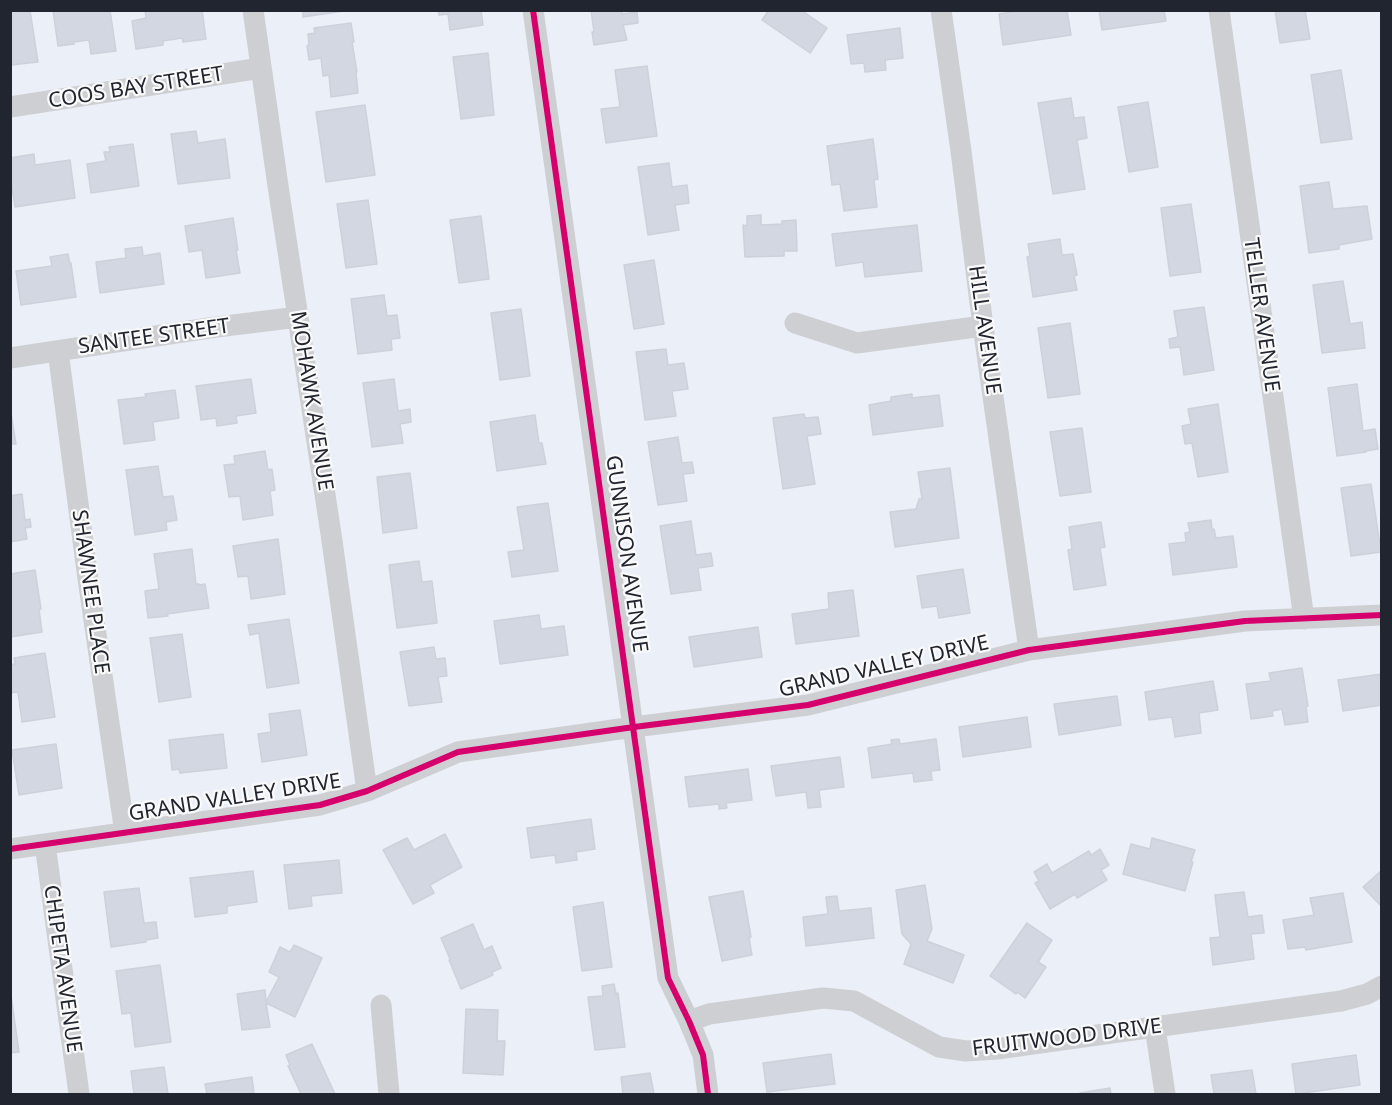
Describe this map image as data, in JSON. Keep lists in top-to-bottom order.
{
  "streets": {
    "street": [
      "COOS BAY STREET",
      "TELLER AVENUE",
      "HILL AVENUE",
      "SANTEE STREET",
      "MOHAWK AVENUE",
      "GUNNISON AVENUE",
      "SHAWNEE PLACE",
      "GRAND VALLEY DRIVE",
      "CHIPETA AVENUE",
      "FRUITWOOD DRIVE"
    ]
  },
  "crossings": [
    ["COOS BAY STREET", "MOHAWK AVENUE"],
    ["TELLER AVENUE", "GRAND VALLEY DRIVE"],
    ["HILL AVENUE", "GRAND VALLEY DRIVE"],
    ["SANTEE STREET", "MOHAWK AVENUE"],
    ["SANTEE STREET", "SHAWNEE PLACE"],
    ["MOHAWK AVENUE", "GRAND VALLEY DRIVE"],
    ["GUNNISON AVENUE", "GRAND VALLEY DRIVE"],
    ["GUNNISON AVENUE", "FRUITWOOD DRIVE"],
    ["SHAWNEE PLACE", "GRAND VALLEY DRIVE"],
    ["GRAND VALLEY DRIVE", "CHIPETA AVENUE"]
  ]
}
